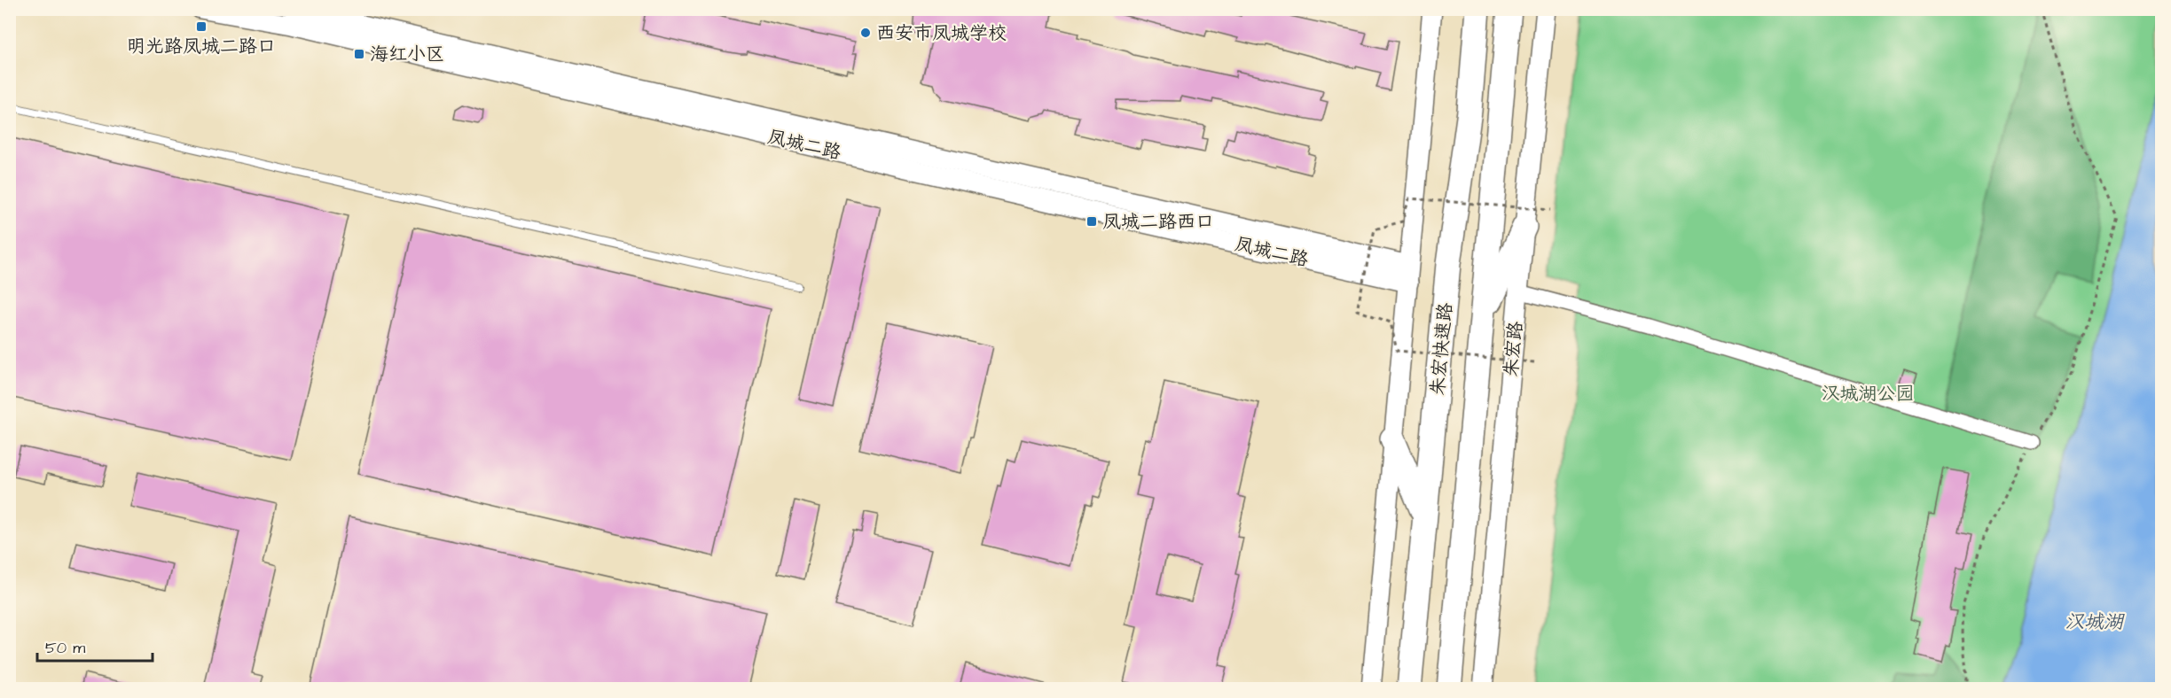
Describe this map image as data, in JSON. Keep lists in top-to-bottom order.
{
  "streets": {
    "highway": ["朱宏快速路"],
    "main road": ["凤城二路", "朱宏路"]
  },
  "water": ["汉城湖"],
  "parks": ["汉城湖公园"],
  "places": {
    "transit": ["明光路凤城二路口", "海红小区", "凤城二路西口"],
    "other": ["西安市凤城学校"]
  },
  "scale_bar": "50 m"
}
